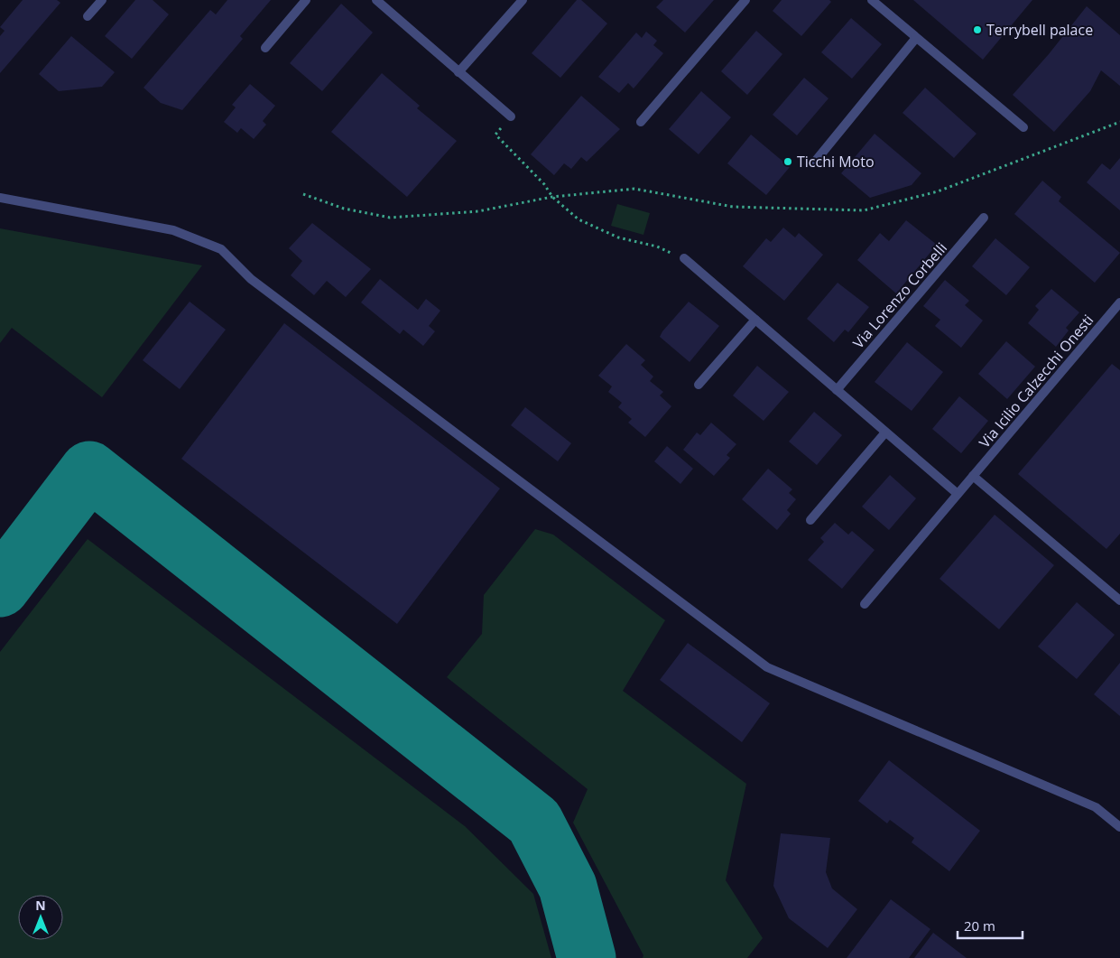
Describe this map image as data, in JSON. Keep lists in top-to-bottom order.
{
  "streets": {
    "street": ["Via Lorenzo Corbelli", "Via Icilio Calzecchi Onesti"]
  },
  "places": ["Terrybell palace", "Ticchi Moto"],
  "scale_bar": "20 m",
  "north": "top"
}
